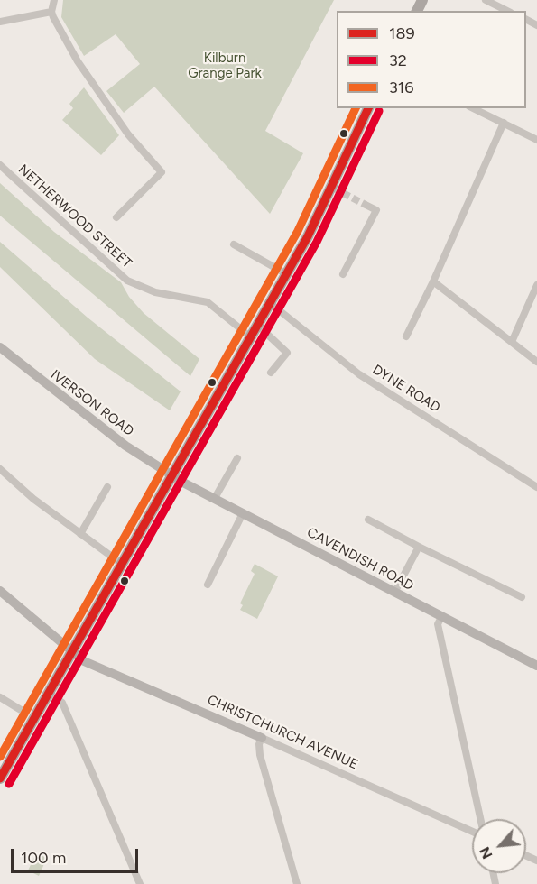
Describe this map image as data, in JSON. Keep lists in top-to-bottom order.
{
  "streets": {
    "street": [
      "NETHERWOOD STREET",
      "DYNE ROAD",
      "IVERSON ROAD",
      "CAVENDISH ROAD",
      "CHRISTCHURCH AVENUE"
    ]
  },
  "crossings": [
    ["IVERSON ROAD", "CAVENDISH ROAD"]
  ],
  "parks": ["Kilburn Grange Park"],
  "lines": ["transit line 189", "transit line 316", "transit line 32"],
  "legend": ["189", "32", "316"],
  "scale_bar": "100 m",
  "north": "bottom left"
}
